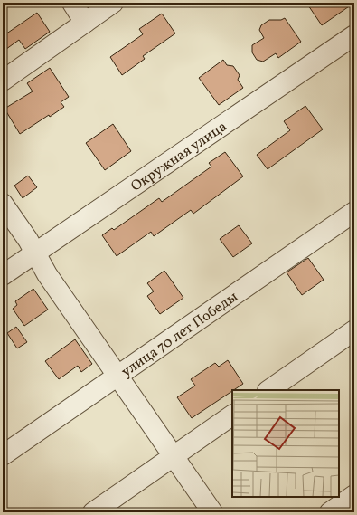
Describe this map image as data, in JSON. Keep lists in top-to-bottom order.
{
  "streets": {
    "street": ["Окружная улица", "улица 70 лет Победы"]
  }
}
